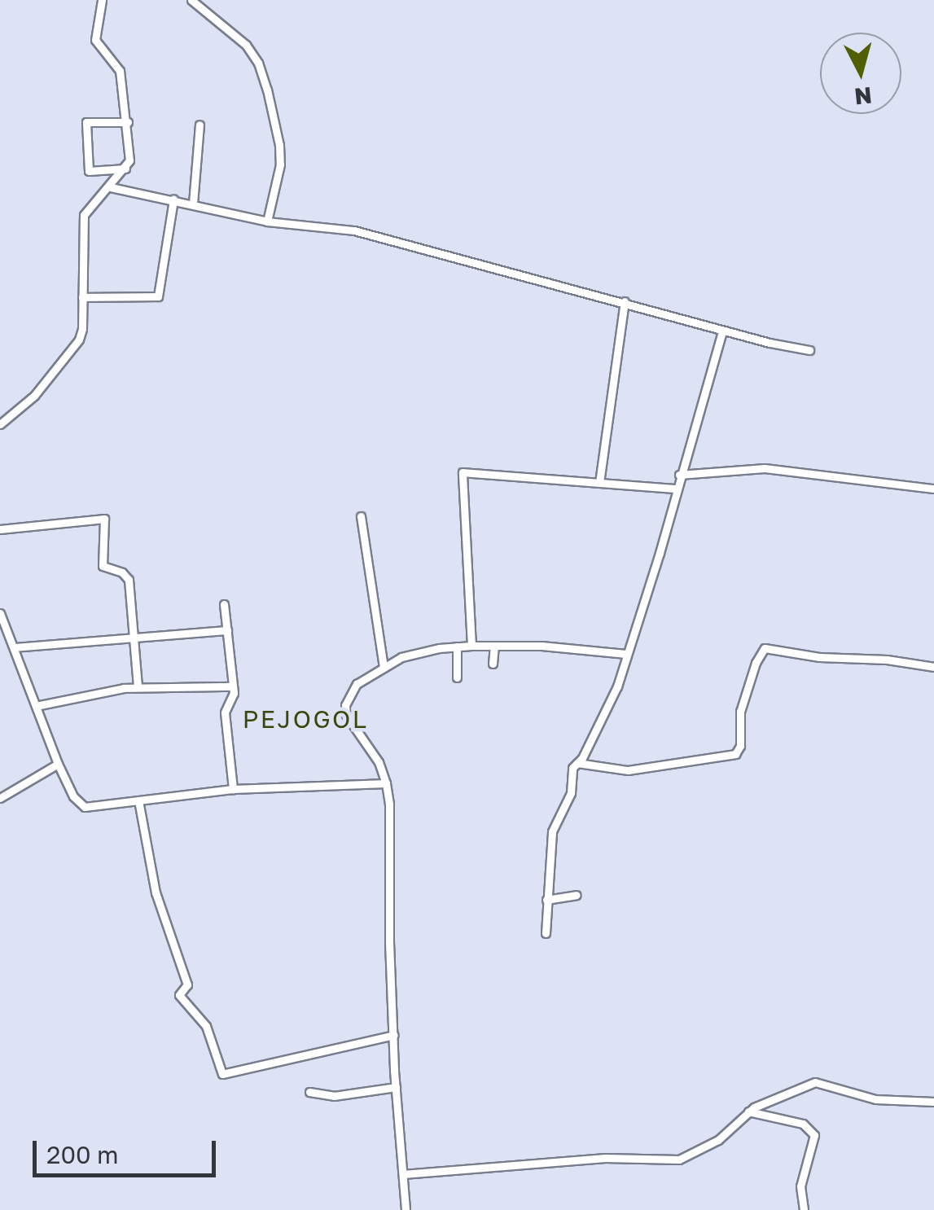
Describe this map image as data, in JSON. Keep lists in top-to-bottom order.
{
  "districts": ["PEJOGOL"],
  "scale_bar": "200 m",
  "north": "bottom"
}
